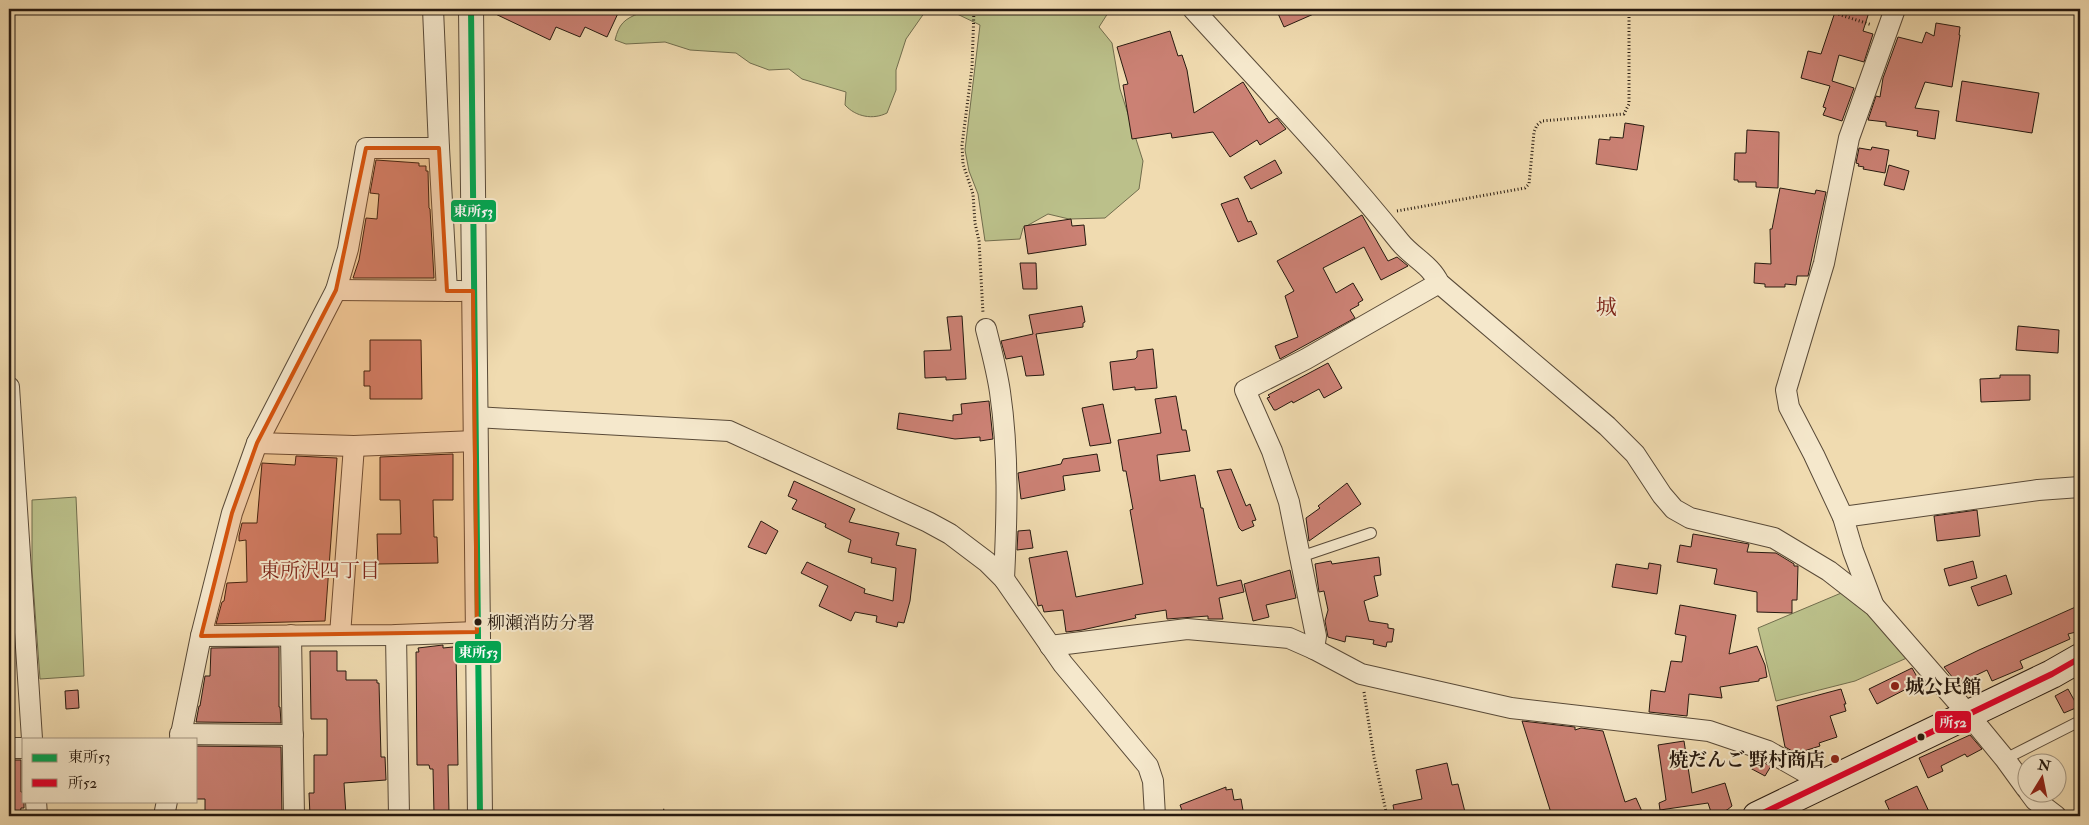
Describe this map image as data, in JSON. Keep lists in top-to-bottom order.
{
  "districts": ["城", "東所沢四丁目"],
  "places": ["柳瀬消防分署", "城公民館", "焼だんご 野村商店"],
  "lines": ["transit line 東所53", "transit line 所52"],
  "legend": ["東所53", "所52"],
  "north": "top"
}
